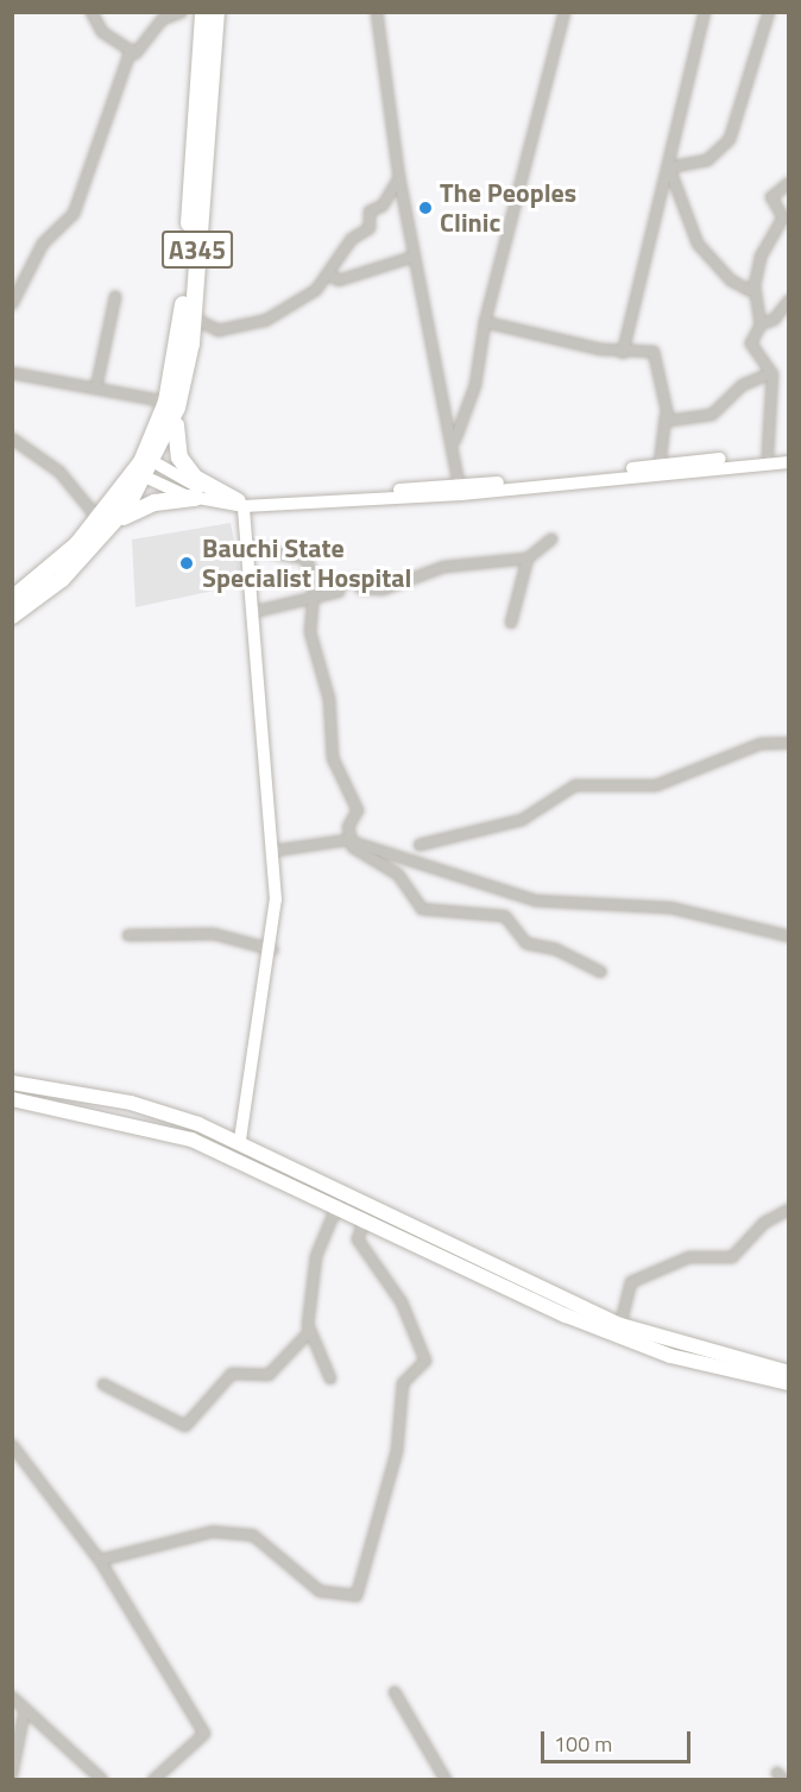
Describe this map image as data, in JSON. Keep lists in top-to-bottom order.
{
  "streets": {
    "highway": ["A345"]
  },
  "places": ["The Peoples Clinic", "Bauchi State Specialist Hospital"],
  "scale_bar": "100 m"
}
